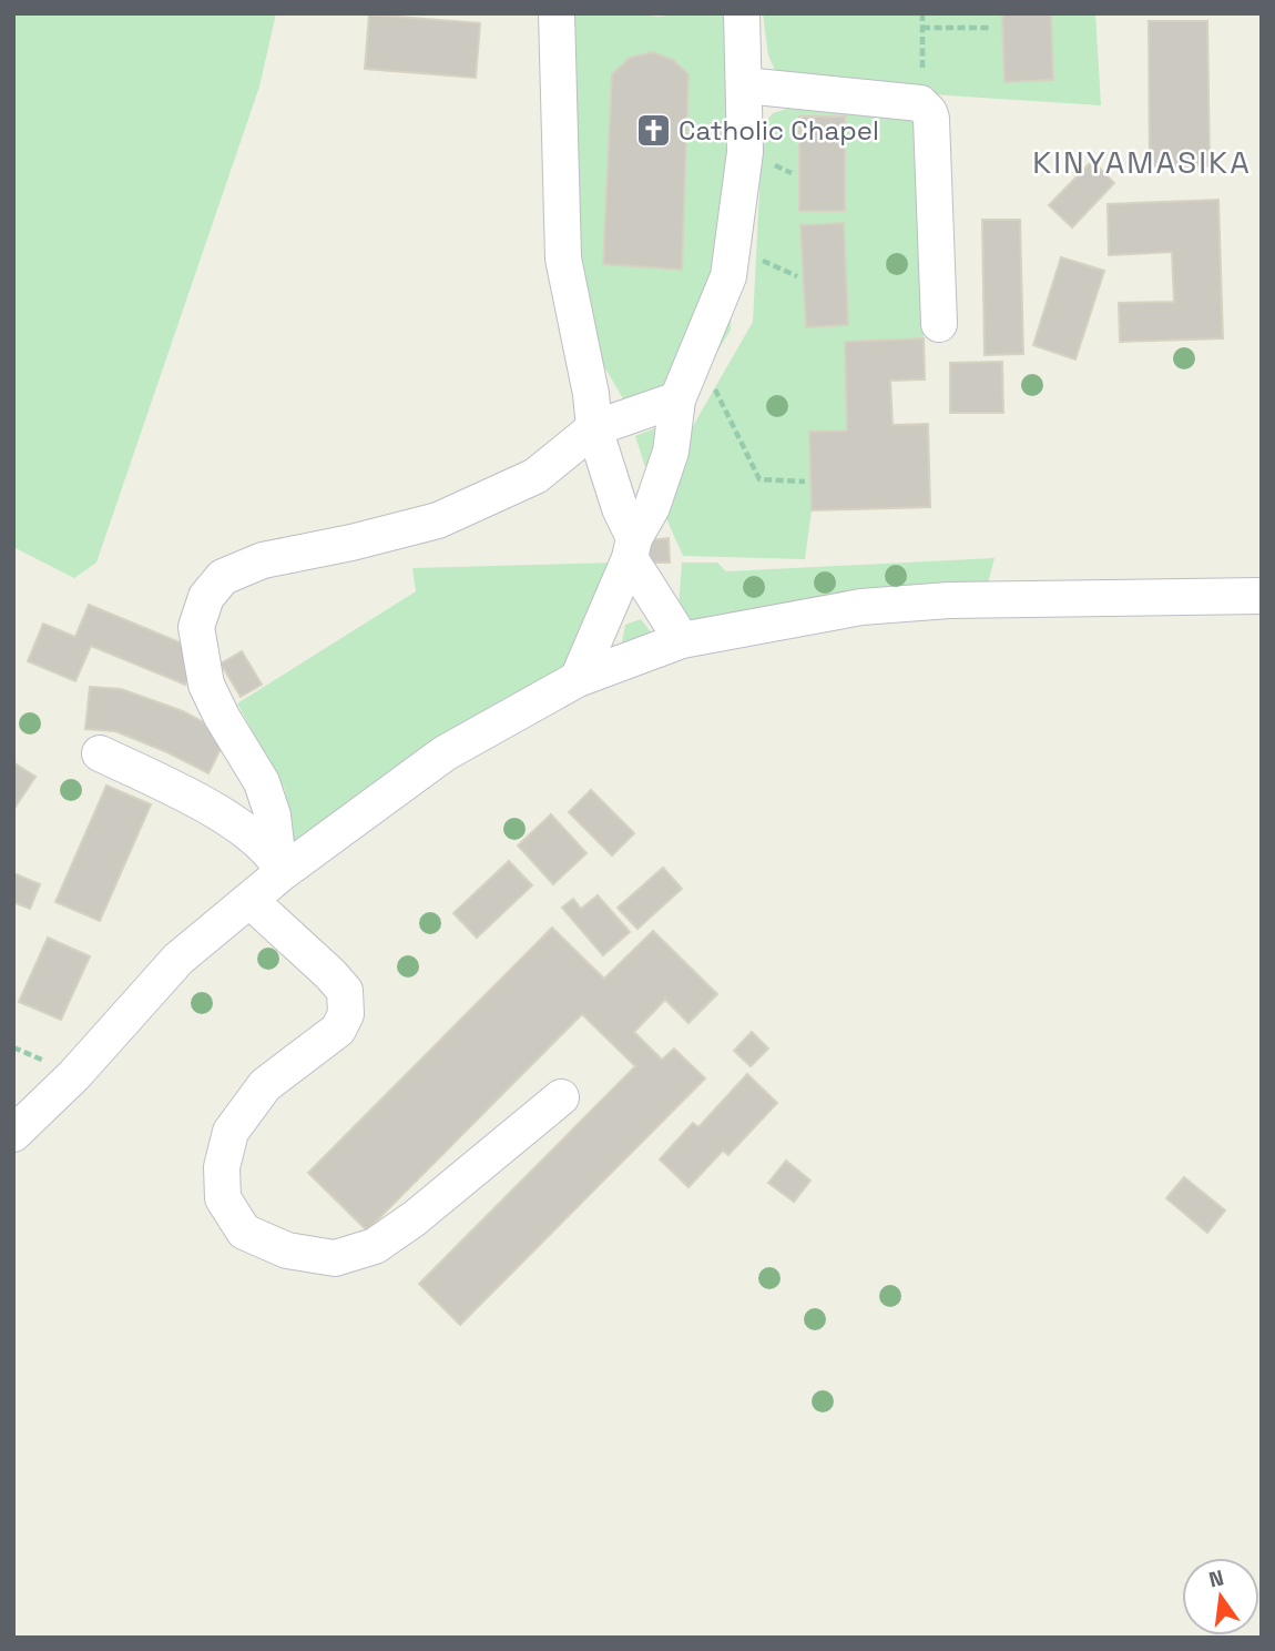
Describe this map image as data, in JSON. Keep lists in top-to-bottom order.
{
  "districts": ["KINYAMASIKA"],
  "places": {
    "church": ["Catholic Chapel"]
  },
  "north": "top"
}
